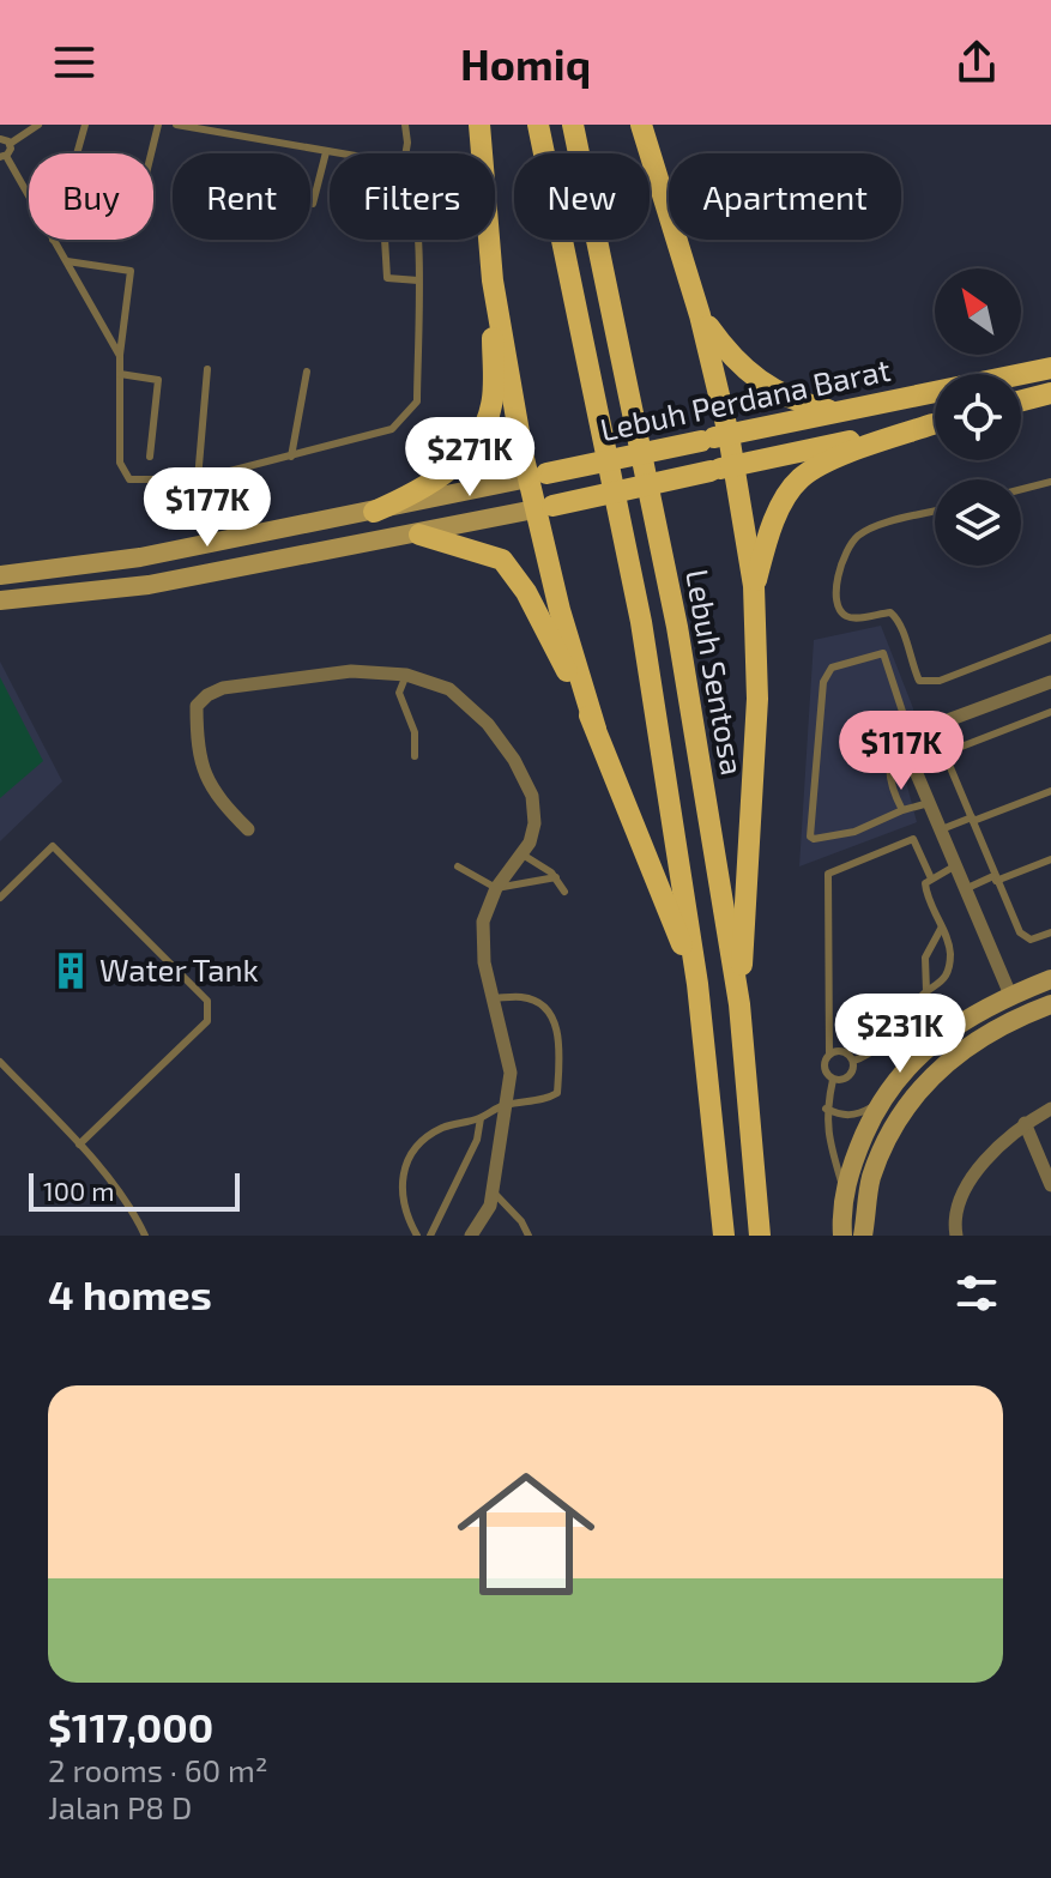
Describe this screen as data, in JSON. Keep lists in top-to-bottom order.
{
  "streets": {
    "main road": ["Lebuh Perdana Barat", "Lebuh Sentosa"]
  },
  "places": {
    "building": ["Water Tank"]
  },
  "scale_bar": "100 m",
  "north": "top left",
  "page": {
    "header": "Homiq",
    "chip": [
      "Buy",
      "Rent",
      "Filters",
      "New",
      "Apartment"
    ],
    "price": [
      "$271K",
      "$177K",
      "$117K",
      "$231K"
    ],
    "scale": "100 m",
    "heading": "4 homes",
    "list": [
      {
        "name": "$117,000",
        "note": "2 rooms · 60 m² · Jalan P8 D"
      }
    ]
  }
}
